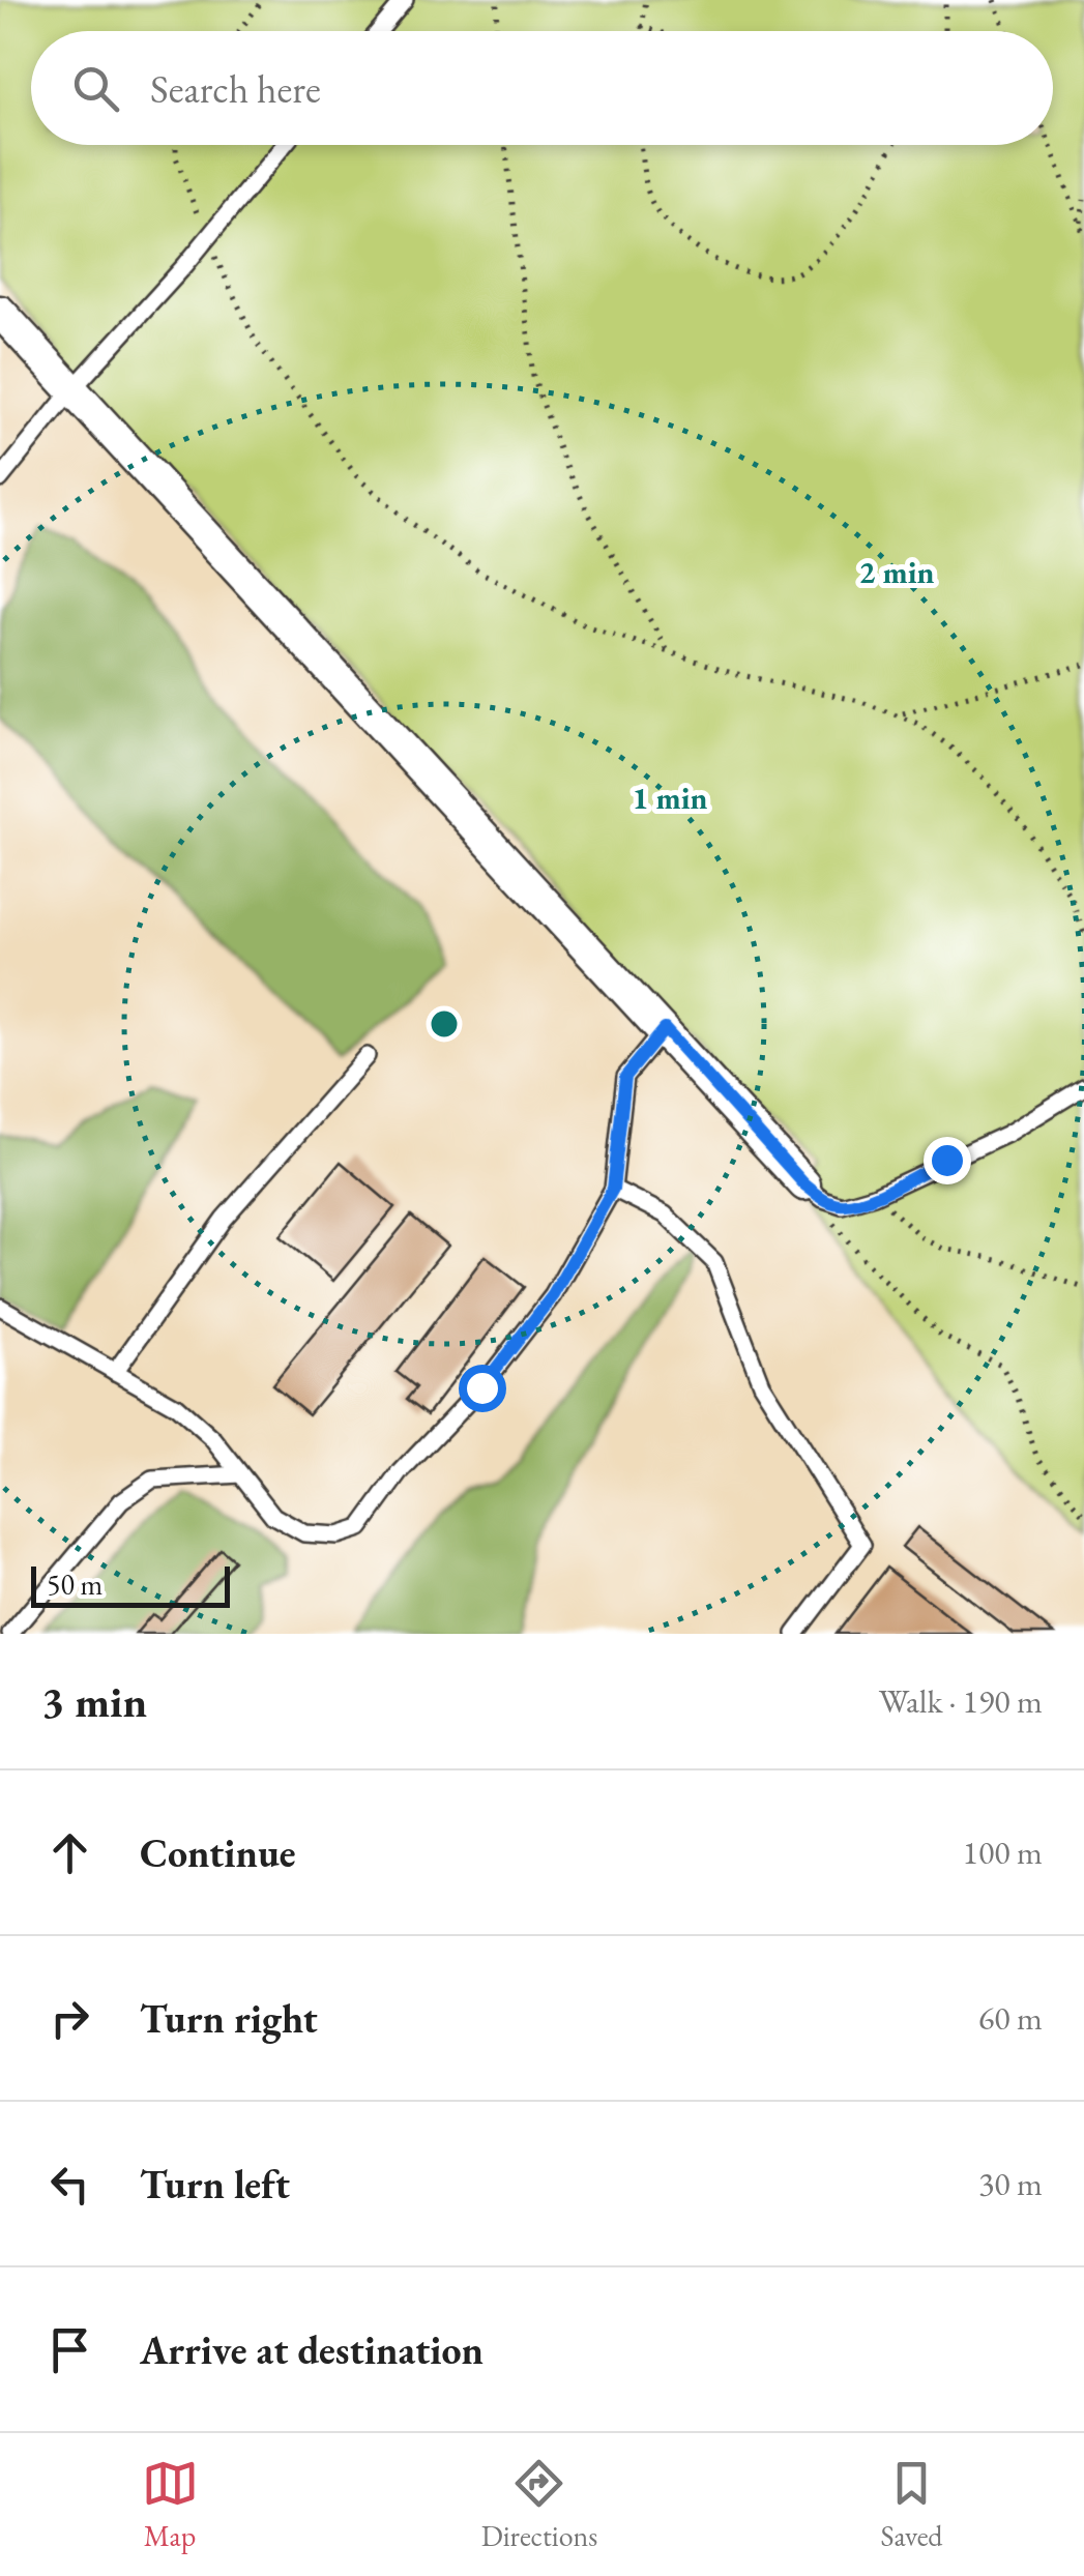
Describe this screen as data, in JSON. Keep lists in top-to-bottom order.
{
  "scale_bar": "50 m",
  "page": {
    "search": "Search here",
    "scale": "50 m",
    "heading": ["3 min", "Walk · 190 m"],
    "list": [
      ["Continue", "100 m"],
      ["Turn right", "60 m"],
      ["Turn left", "30 m"],
      "Arrive at destination"
    ],
    "nav": ["Map", "Directions", "Saved"]
  },
  "rings": ["2 min", "1 min"]
}
